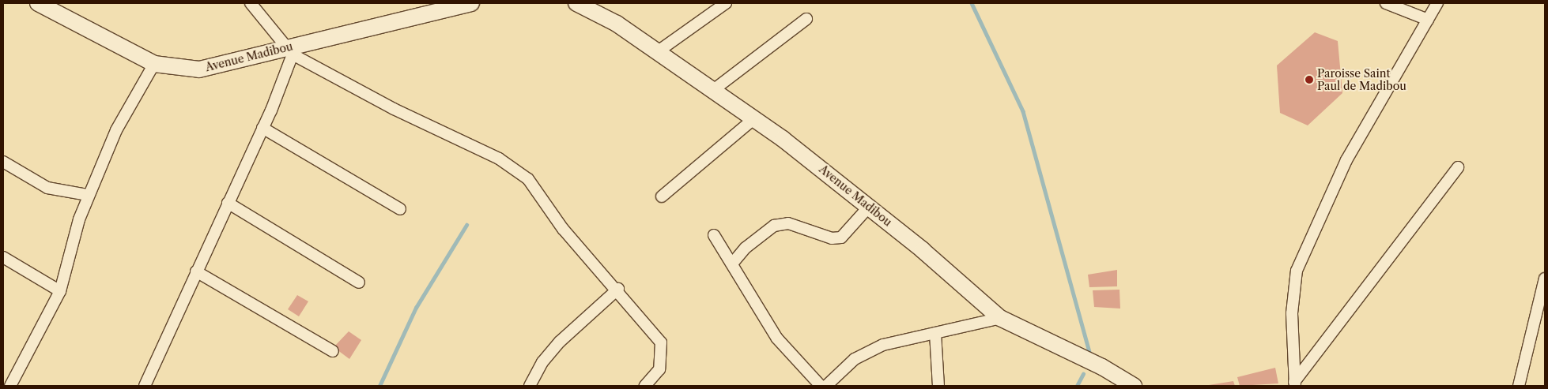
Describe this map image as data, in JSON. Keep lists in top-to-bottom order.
{
  "streets": {
    "street": ["Avenue Madibou"]
  },
  "places": ["Paroisse Saint Paul de Madibou"]
}
